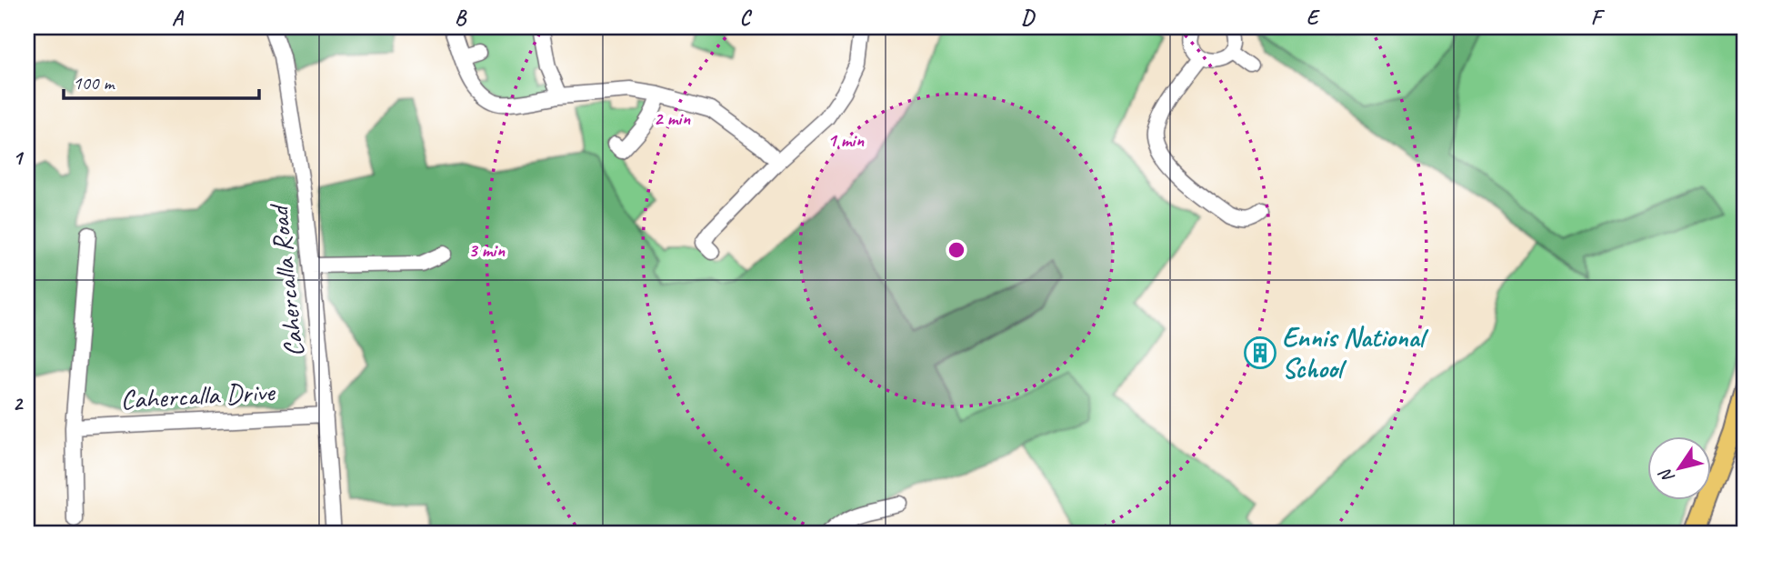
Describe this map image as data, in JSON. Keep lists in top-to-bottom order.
{
  "streets": {
    "street": ["Cahercalla Road", "Cahercalla Drive"]
  },
  "crossings": [
    ["Cahercalla Road", "Cahercalla Drive"]
  ],
  "places": {
    "building": ["Ennis National School"]
  },
  "scale_bar": "100 m",
  "north": "bottom left",
  "grid": {
    "columns": [
      "A",
      "B",
      "C",
      "D",
      "E",
      "F"
    ],
    "rows": ["1", "2"]
  },
  "rings": ["2 min", "1 min", "3 min"]
}
